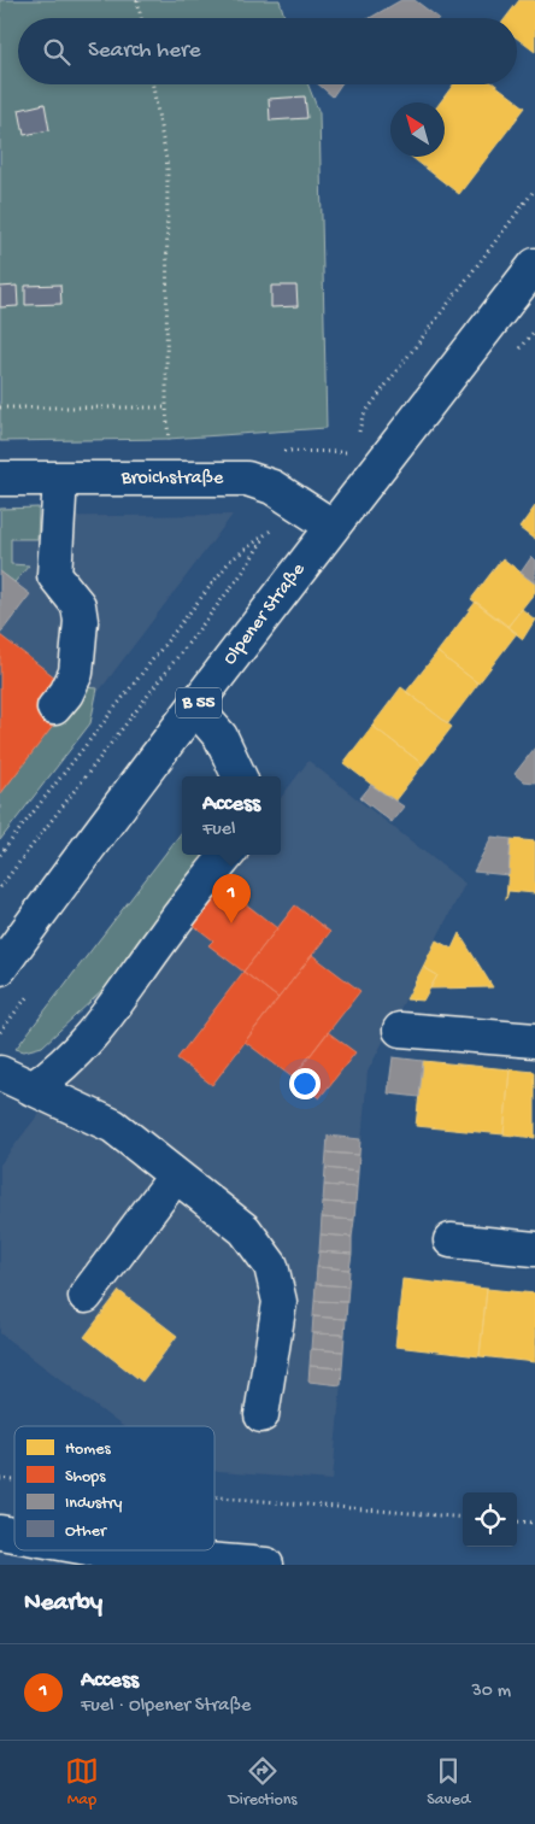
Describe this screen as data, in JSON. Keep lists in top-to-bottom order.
{
  "streets": {
    "main road": ["Broichstraße", "Olpener Straße", "B 55"]
  },
  "crossings": [
    ["Broichstraße", "Olpener Straße"]
  ],
  "legend": [
    "Homes",
    "Shops",
    "Industry",
    "Other"
  ],
  "north": "top left",
  "page": {
    "search": "Search here",
    "popup": ["Access", "Fuel"],
    "pins": "1",
    "heading": "Nearby",
    "list": [
      {
        "mark": "1",
        "name": "Access",
        "note": "Fuel · Olpener Straße",
        "value": "30 m"
      }
    ],
    "nav": ["Map", "Directions", "Saved"]
  }
}
